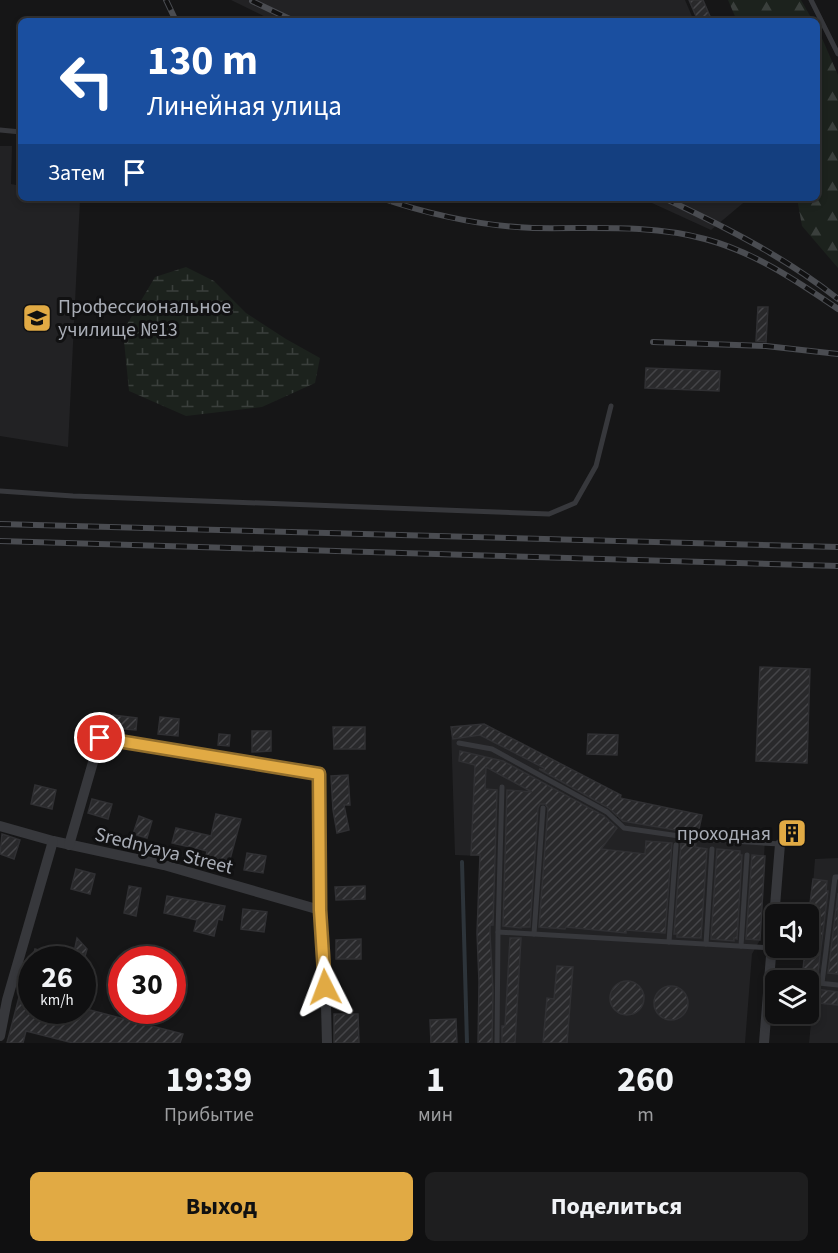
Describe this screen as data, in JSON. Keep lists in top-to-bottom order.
{
  "streets": {
    "street": ["Srednyaya Street"]
  },
  "places": {
    "school or university": ["Профессиональное училище №13"],
    "building": ["проходная"]
  },
  "page": {
    "turn": ["130 m", "Линейная улица"],
    "then": "Затем",
    "speed": "26 km/h",
    "limit": "30",
    "eta": [
      "19:39",
      "Прибытие",
      "1",
      "мин",
      "260",
      "m"
    ],
    "buttons": ["Выход", "Поделиться"]
  }
}
